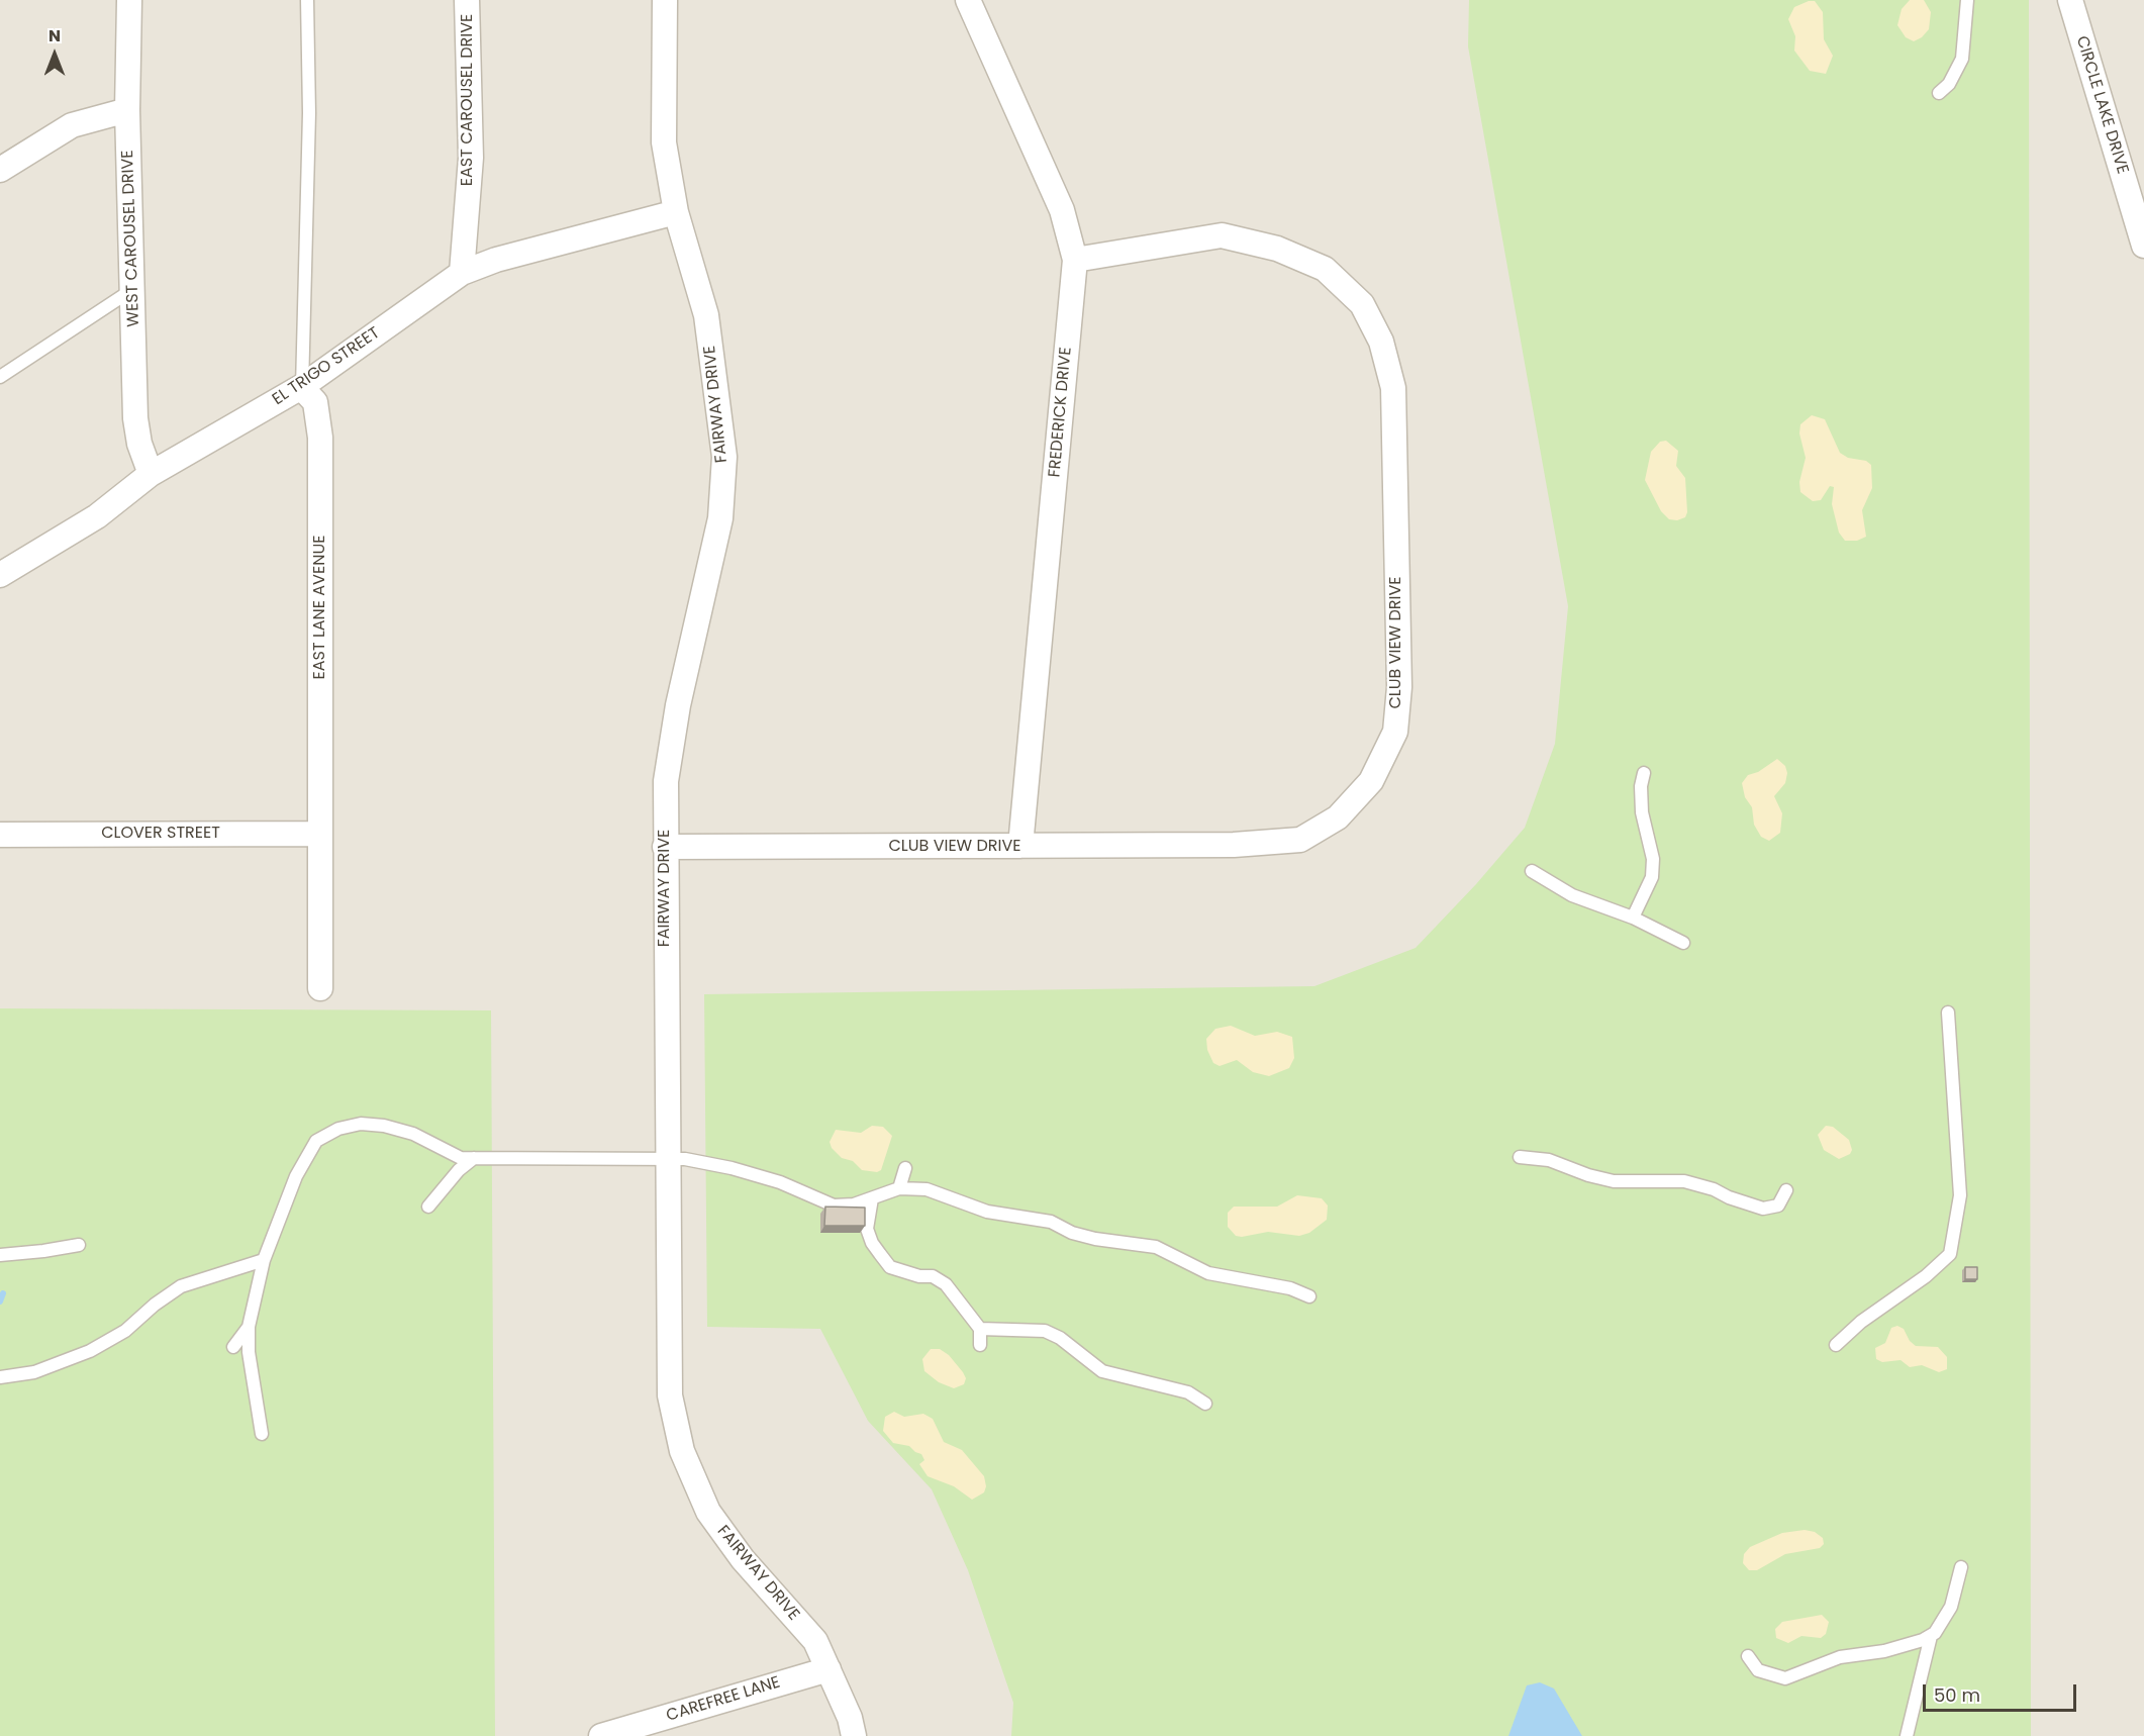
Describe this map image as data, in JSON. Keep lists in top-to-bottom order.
{
  "streets": {
    "street": [
      "EAST CAROUSEL DRIVE",
      "CIRCLE LAKE DRIVE",
      "WEST CAROUSEL DRIVE",
      "EL TRIGO STREET",
      "FAIRWAY DRIVE",
      "FREDERICK DRIVE",
      "EAST LANE AVENUE",
      "CLUB VIEW DRIVE",
      "CLOVER STREET",
      "CAREFREE LANE"
    ]
  },
  "crossings": [
    ["EAST CAROUSEL DRIVE", "EL TRIGO STREET"],
    ["WEST CAROUSEL DRIVE", "EL TRIGO STREET"],
    ["EL TRIGO STREET", "FAIRWAY DRIVE"],
    ["EL TRIGO STREET", "EAST LANE AVENUE"],
    ["FAIRWAY DRIVE", "CLUB VIEW DRIVE"],
    ["FAIRWAY DRIVE", "CAREFREE LANE"],
    ["FREDERICK DRIVE", "CLUB VIEW DRIVE"],
    ["EAST LANE AVENUE", "CLOVER STREET"]
  ],
  "scale_bar": "50 m",
  "north": "top"
}
